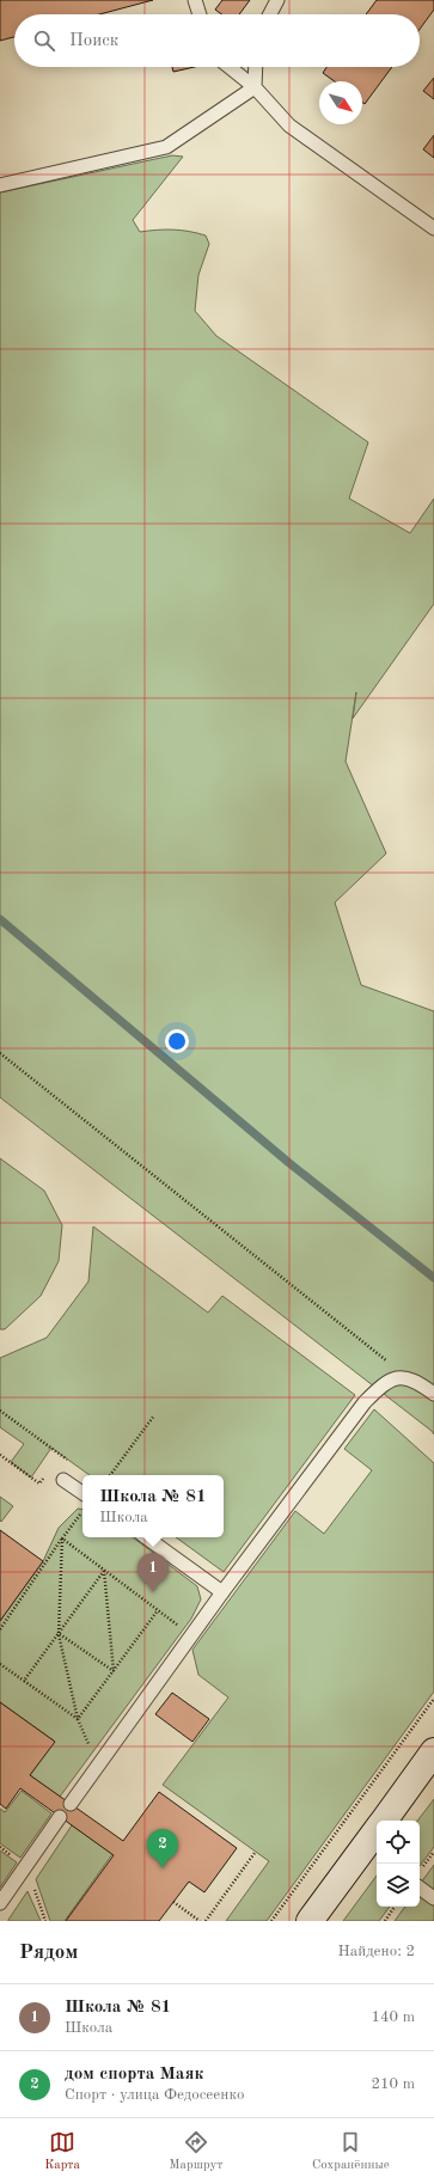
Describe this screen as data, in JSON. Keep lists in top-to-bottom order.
{
  "north": "bottom right",
  "page": {
    "search": "Поиск",
    "popup": ["Школа № 81", "Школа"],
    "pins": ["1", "2"],
    "heading": ["Рядом", "Найдено: 2"],
    "list": [
      {
        "mark": "1",
        "name": "Школа № 81",
        "note": "Школа",
        "value": "140 m"
      },
      {
        "mark": "2",
        "name": "дом спорта Маяк",
        "note": "Спорт · улица Федосеенко",
        "value": "210 m"
      }
    ],
    "nav": ["Карта", "Маршрут", "Сохранённые"]
  }
}
